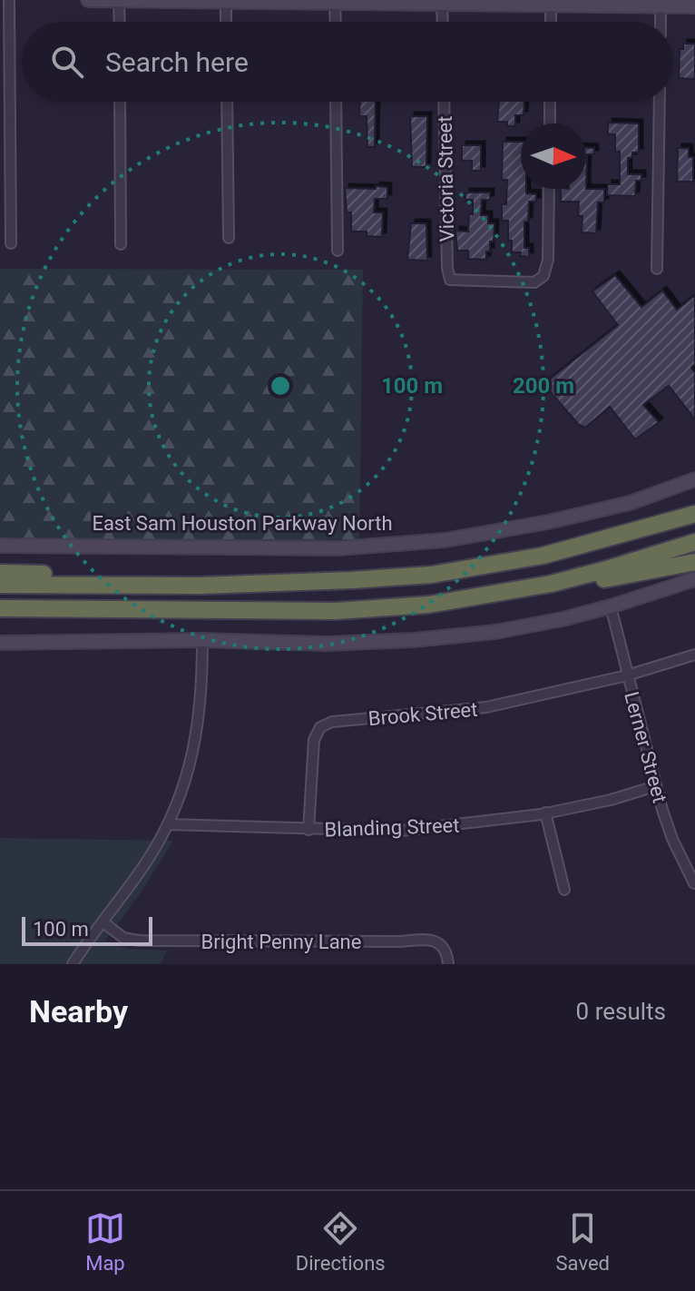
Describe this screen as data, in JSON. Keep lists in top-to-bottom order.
{
  "streets": {
    "main road": ["East Sam Houston Parkway North"],
    "street": [
      "Victoria Street",
      "Brook Street",
      "Lerner Street",
      "Blanding Street",
      "Bright Penny Lane"
    ]
  },
  "crossings": [
    ["Brook Street", "Lerner Street"],
    ["Brook Street", "Blanding Street"],
    ["Lerner Street", "Blanding Street"]
  ],
  "scale_bar": "100 m",
  "north": "right",
  "page": {
    "search": "Search here",
    "scale": "100 m",
    "heading": ["Nearby", "0 results"],
    "nav": ["Map", "Directions", "Saved"]
  },
  "rings": ["100 m", "200 m"]
}
